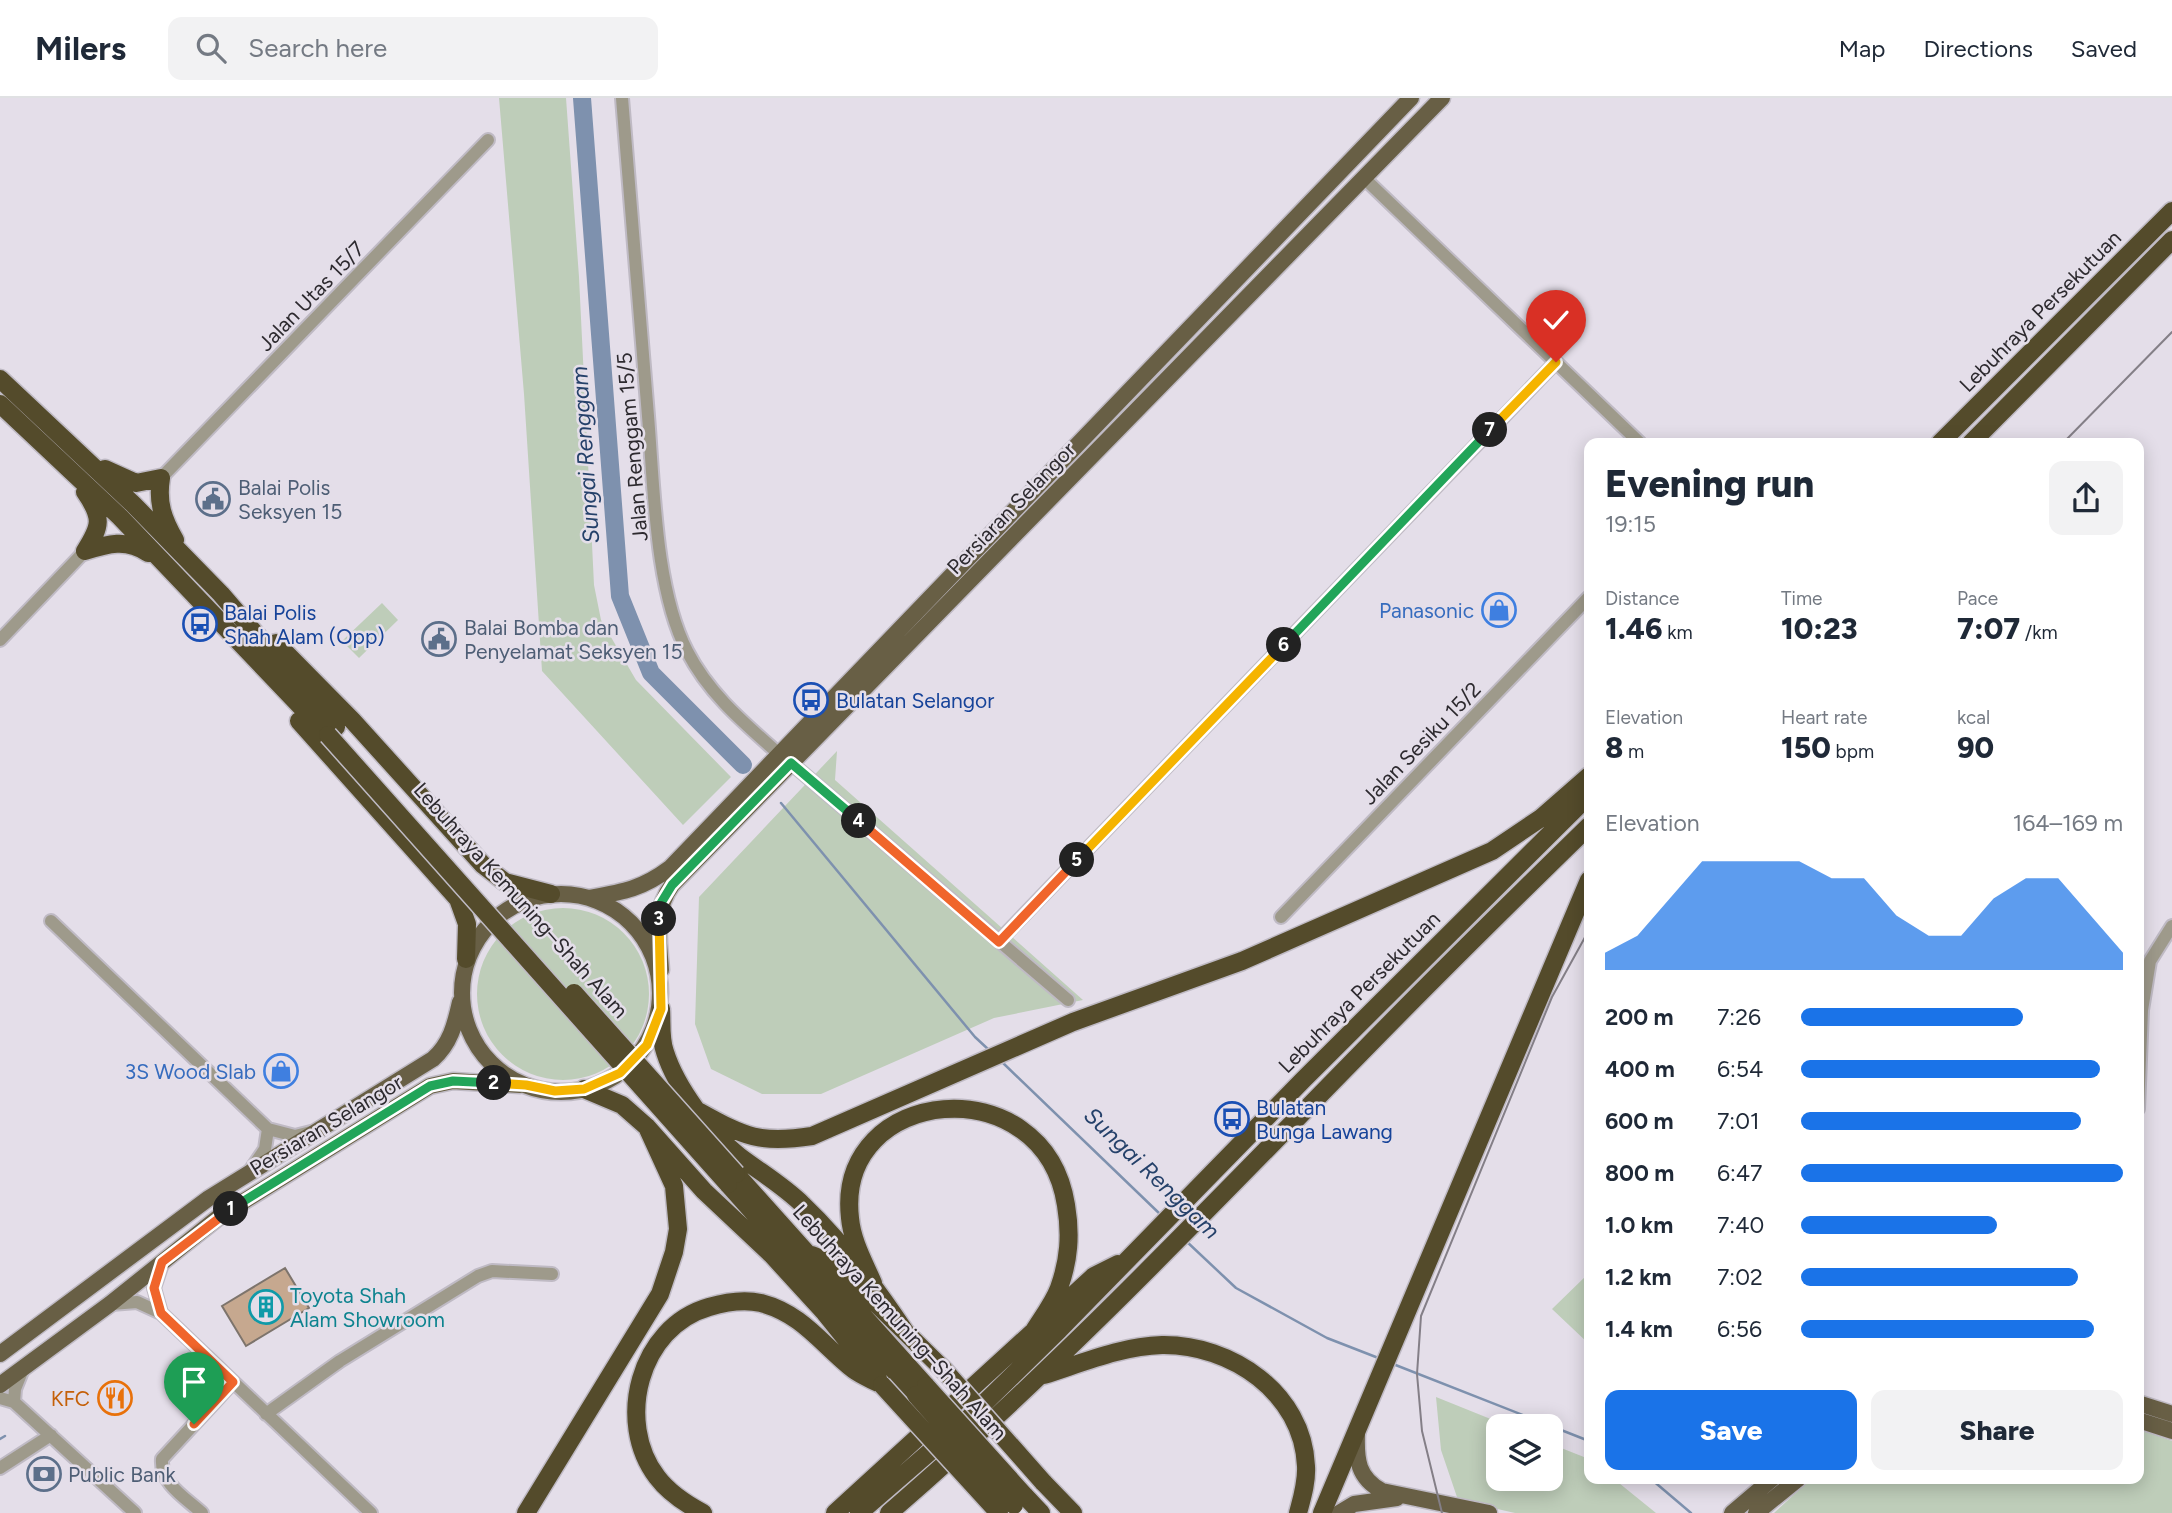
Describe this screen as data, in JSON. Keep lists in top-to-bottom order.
{
  "streets": {
    "highway": ["Lebuhraya Persekutuan", "Lebuhraya Kemuning–Shah Alam"],
    "main road": ["Persiaran Selangor"],
    "street": ["Jalan Utas 15/7", "Jalan Renggam 15/5", "Jalan Sesiku 15/2"]
  },
  "crossings": [
    ["Jalan Renggam 15/5", "Persiaran Selangor"]
  ],
  "water": ["Sungai Renggam"],
  "places": {
    "public building": ["Balai Polis Seksyen 15", "Balai Bomba dan Penyelamat Seksyen 15"],
    "shop": ["Panasonic", "3S Wood Slab"],
    "bus stop": ["Balai Polis Shah Alam (Opp)", "Bulatan Selangor", "Bulatan Bunga Lawang"],
    "building": ["Toyota Shah Alam Showroom"],
    "restaurant": ["KFC"],
    "bank": ["Public Bank"]
  },
  "page": {
    "header": "Milers",
    "search": "Search here",
    "nav": ["Map", "Directions", "Saved"],
    "pins": [
      "7",
      "6",
      "4",
      "5",
      "3",
      "2",
      "1"
    ],
    "heading": ["Evening run", "19:15"],
    "stats": [
      ["Distance", "1.46 km"],
      ["Time", "10:23"],
      ["Pace", "7:07 /km"],
      ["Elevation", "8 m"],
      ["Heart rate", "150 bpm"],
      ["kcal", "90"]
    ],
    "chart": ["Elevation", "164–169 m"],
    "list": [
      {
        "name": "200 m",
        "note": "7:26"
      },
      {
        "name": "400 m",
        "note": "6:54"
      },
      {
        "name": "600 m",
        "note": "7:01"
      },
      {
        "name": "800 m",
        "note": "6:47"
      },
      {
        "name": "1.0 km",
        "note": "7:40"
      },
      {
        "name": "1.2 km",
        "note": "7:02"
      },
      {
        "name": "1.4 km",
        "note": "6:56"
      }
    ],
    "buttons": ["Save", "Share"]
  }
}
